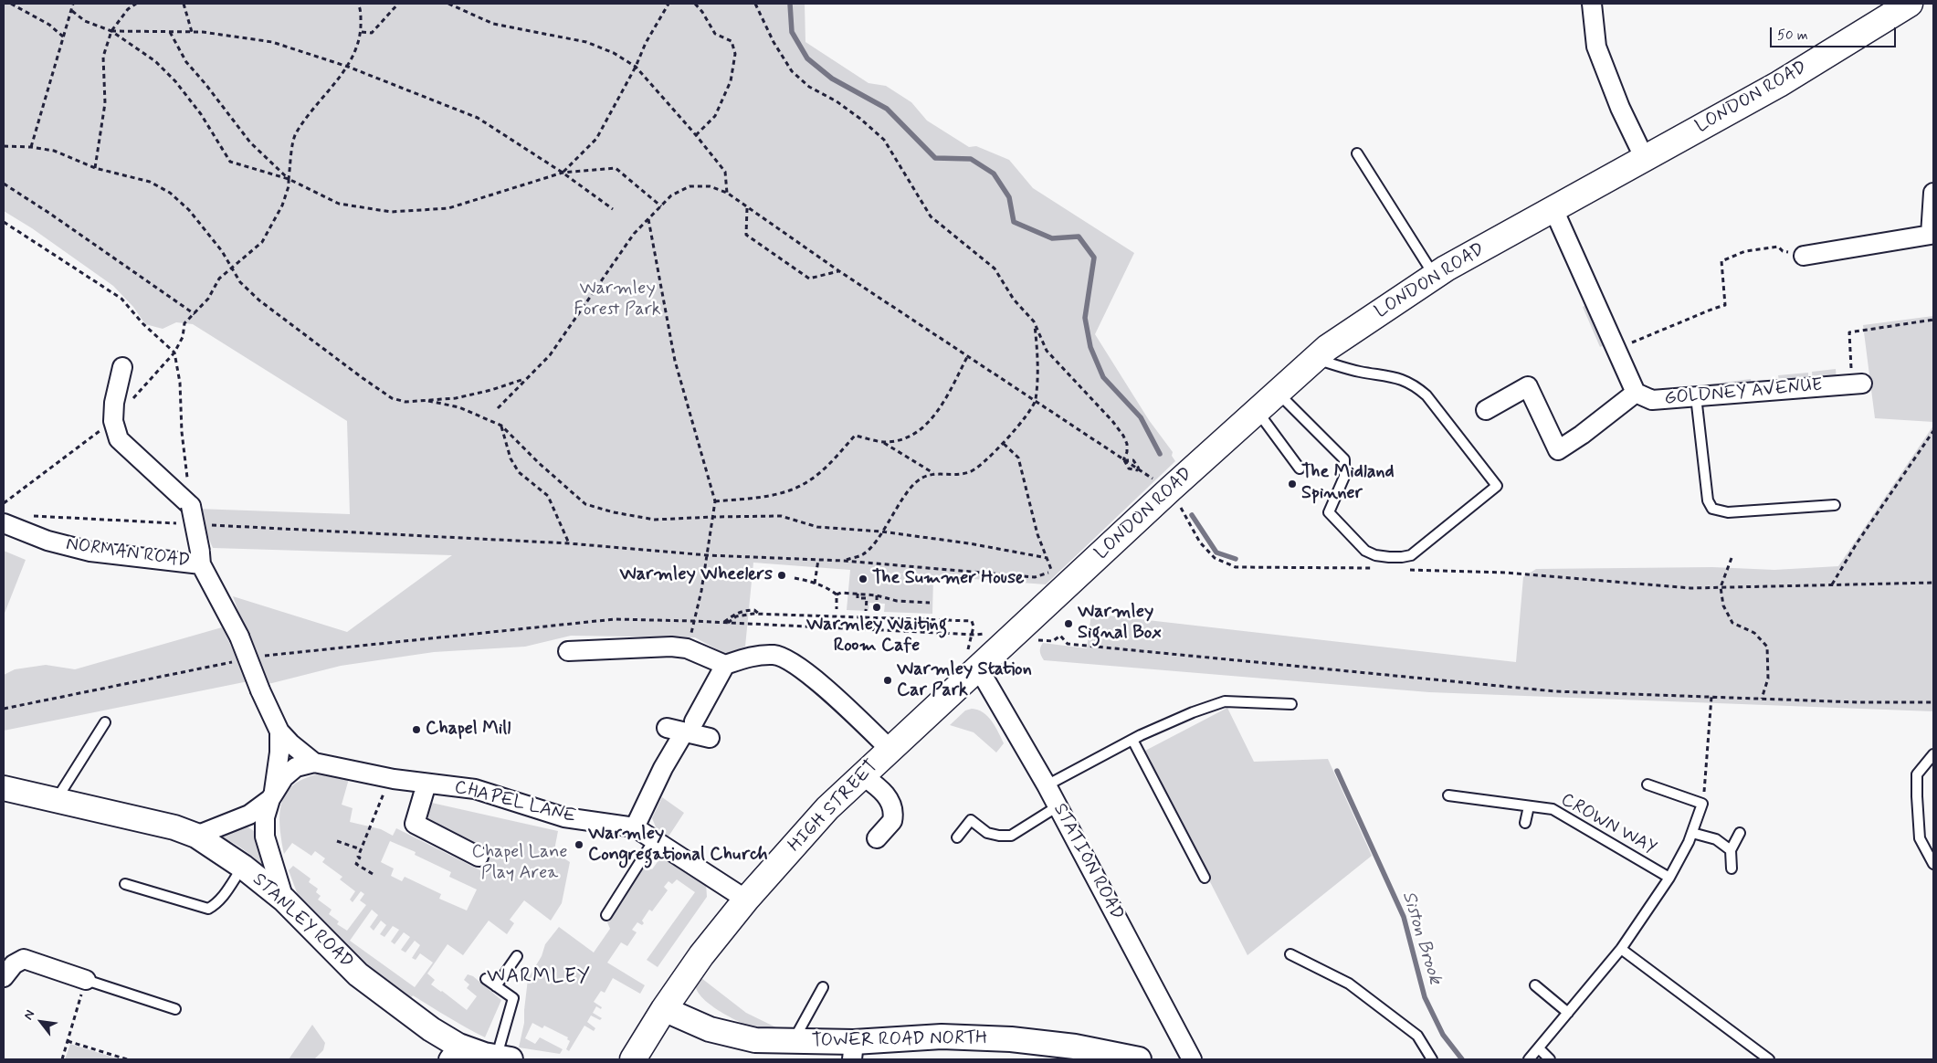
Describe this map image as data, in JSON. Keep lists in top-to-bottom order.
{
  "streets": {
    "main road": ["LONDON ROAD", "HIGH STREET"],
    "street": [
      "GOLDNEY AVENUE",
      "NORMAN ROAD",
      "CHAPEL LANE",
      "STATION ROAD",
      "STANLEY ROAD",
      "TOWER ROAD NORTH"
    ],
    "lane": ["CROWN WAY"]
  },
  "crossings": [
    ["LONDON ROAD", "HIGH STREET"],
    ["NORMAN ROAD", "CHAPEL LANE"],
    ["CHAPEL LANE", "HIGH STREET"],
    ["HIGH STREET", "STATION ROAD"],
    ["HIGH STREET", "TOWER ROAD NORTH"]
  ],
  "districts": ["WARMLEY"],
  "water": ["Siston Brook"],
  "parks": ["Warmley Forest Park", "Chapel Lane Play Area"],
  "places": [
    "The Midland Spinner",
    "Warmley Wheelers",
    "The Summer House",
    "Warmley Waiting Room Cafe",
    "Warmley Signal Box",
    "Warmley Station Car Park",
    "Chapel Mill",
    "Warmley Congregational Church"
  ],
  "scale_bar": "50 m",
  "north": "top left"
}
